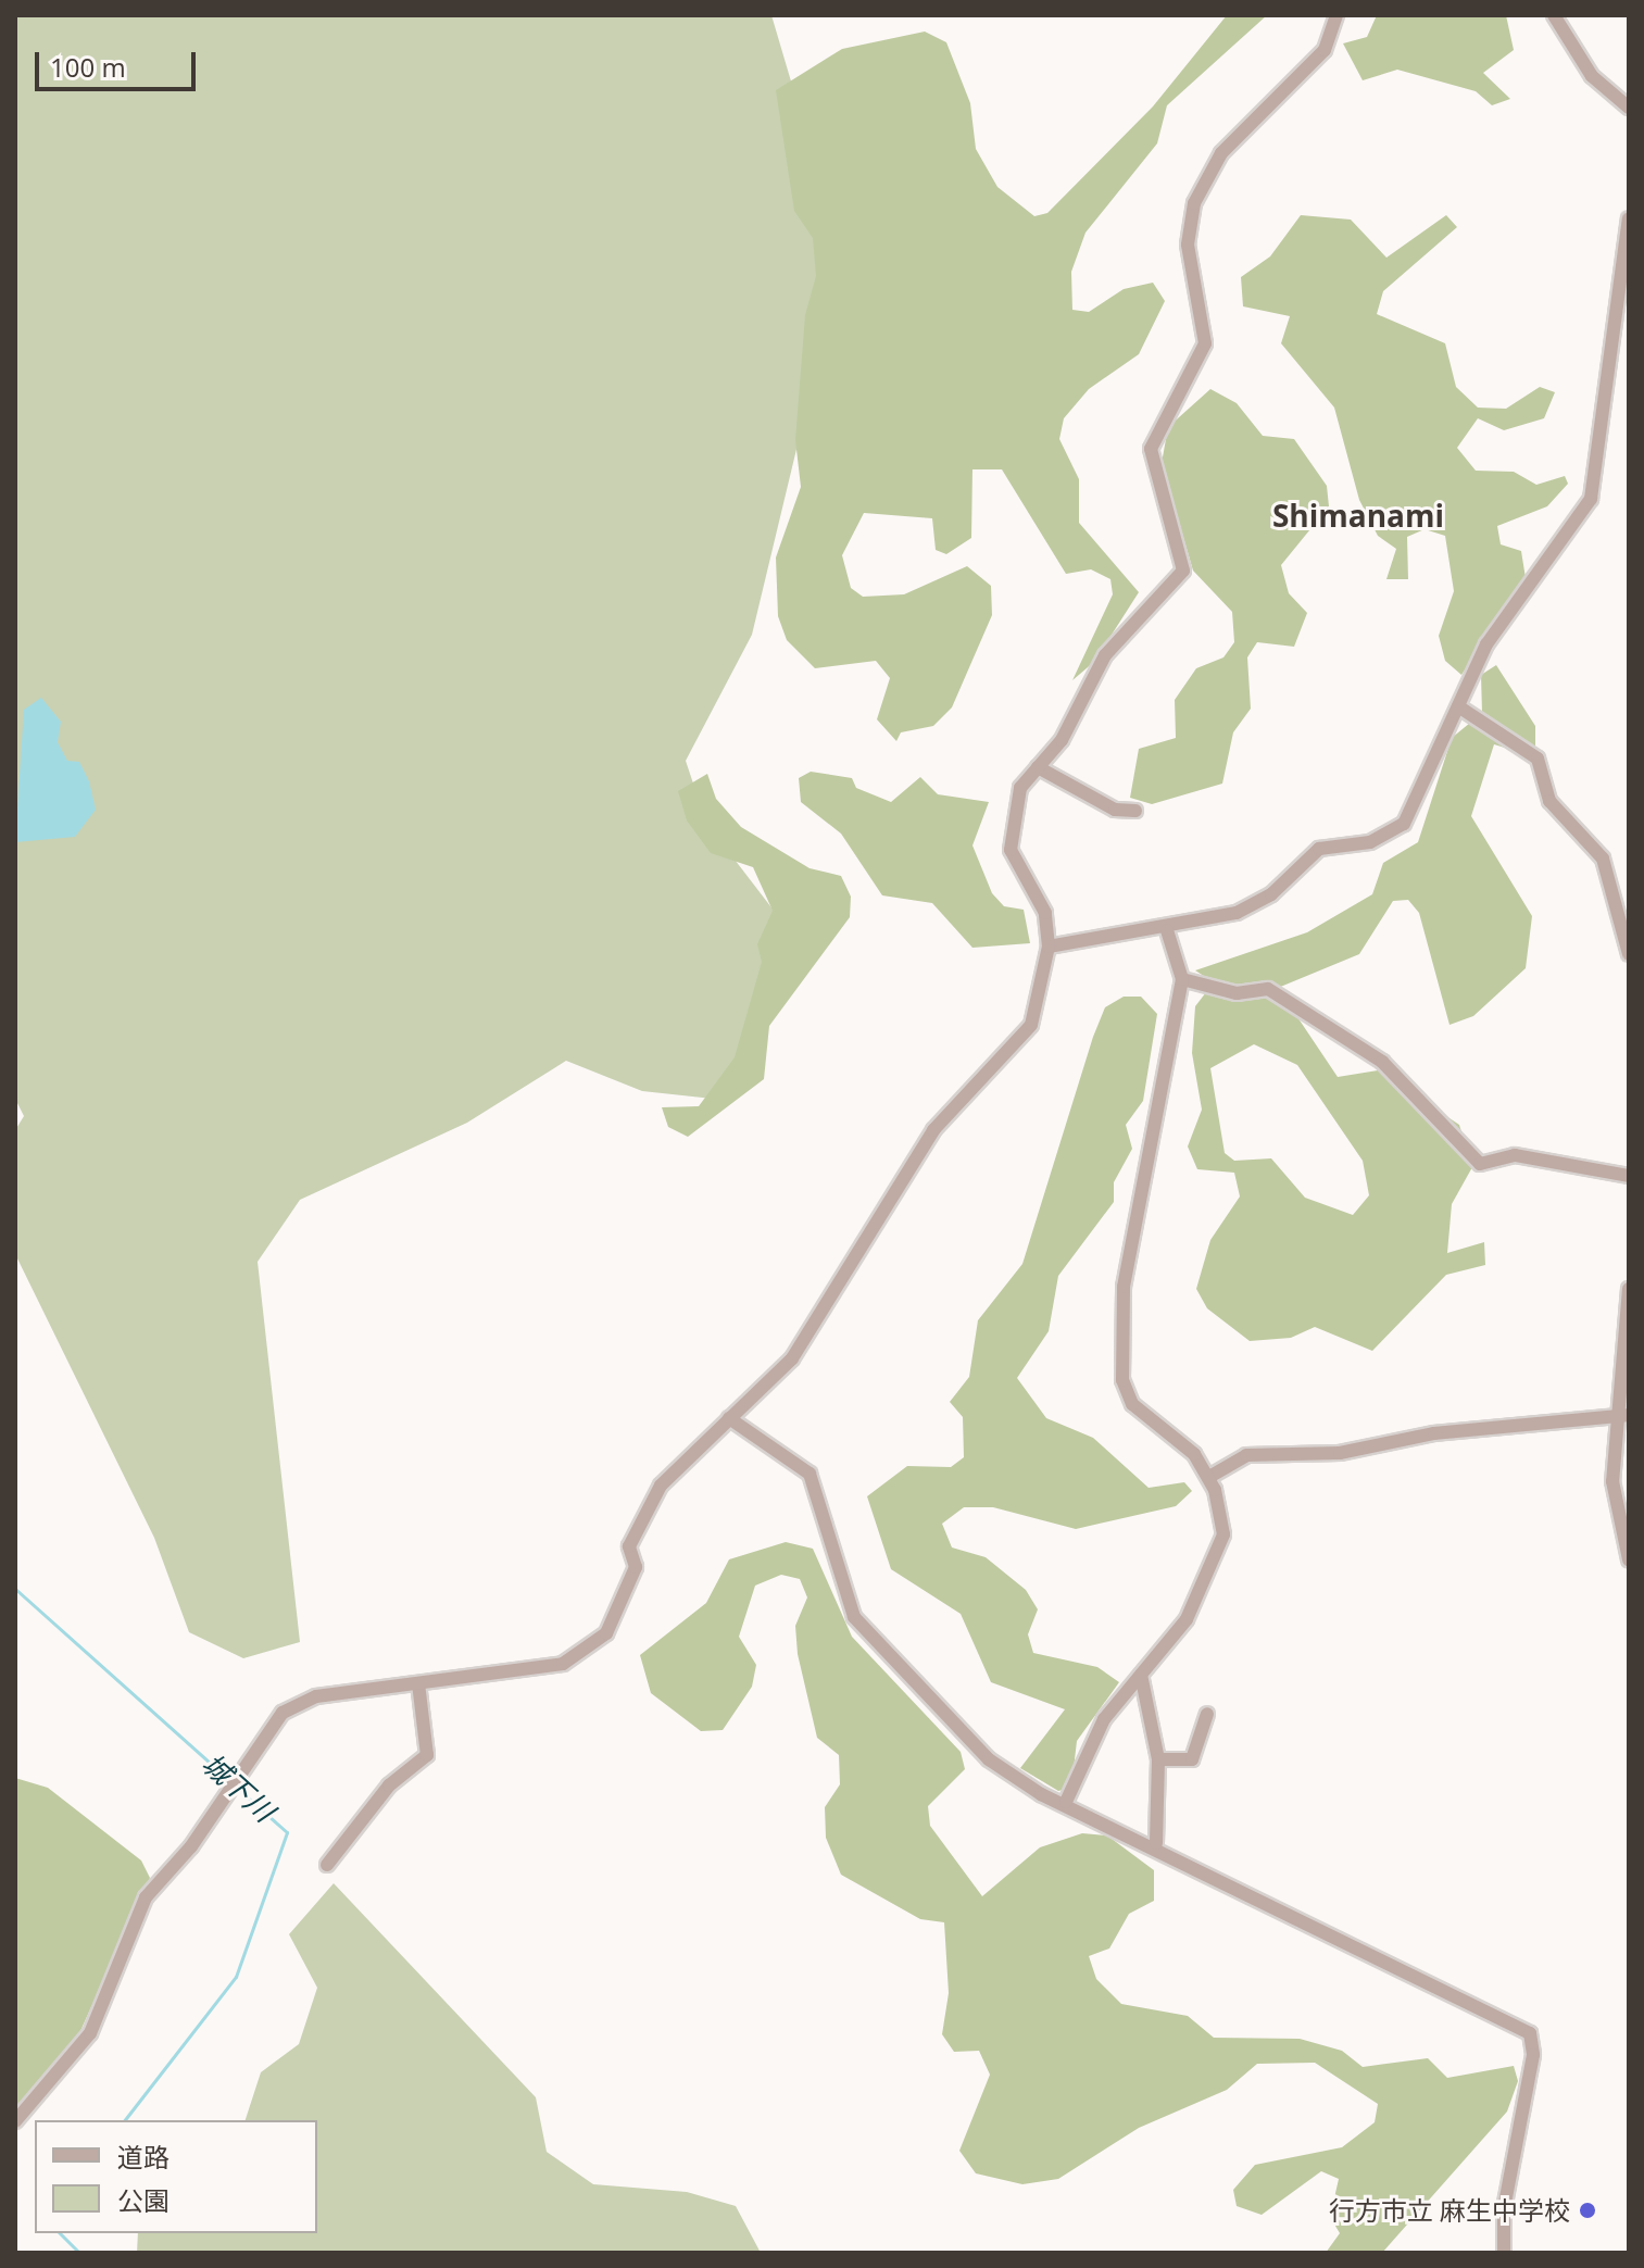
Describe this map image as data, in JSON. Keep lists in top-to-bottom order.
{
  "districts": ["Shimanami"],
  "water": ["城下川"],
  "places": ["行方市立 麻生中学校"],
  "legend": ["道路", "公園"],
  "scale_bar": "100 m"
}
